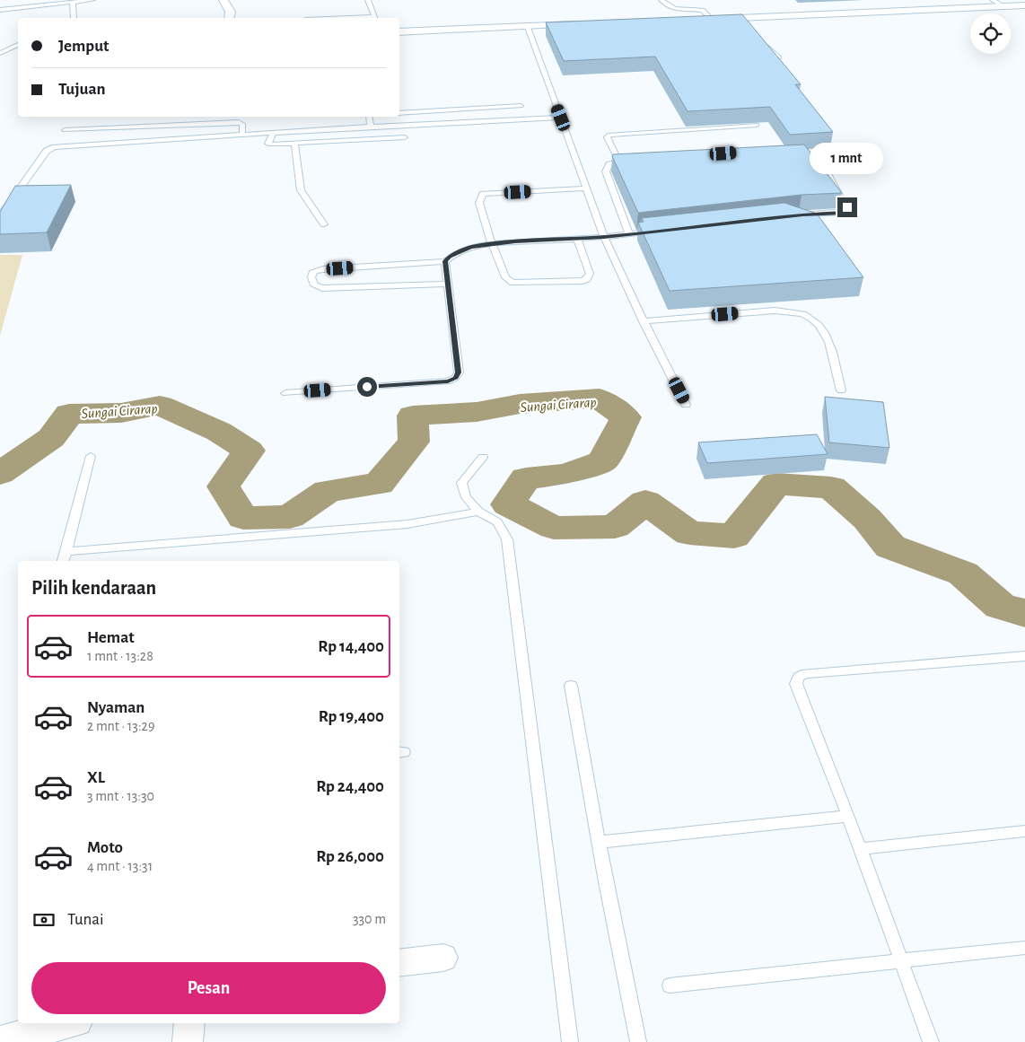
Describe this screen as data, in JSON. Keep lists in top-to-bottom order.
{
  "water": ["Sungai Cirarap"],
  "page": {
    "banner": ["Jemput", "Tujuan"],
    "bubble": "1 mnt",
    "heading": "Pilih kendaraan",
    "list": [
      {
        "name": "Hemat",
        "note": "1 mnt · 13:28",
        "value": "Rp 14,400"
      },
      {
        "name": "Nyaman",
        "note": "2 mnt · 13:29",
        "value": "Rp 19,400"
      },
      {
        "name": "XL",
        "note": "3 mnt · 13:30",
        "value": "Rp 24,400"
      },
      {
        "name": "Moto",
        "note": "4 mnt · 13:31",
        "value": "Rp 26,000"
      }
    ],
    "pay": ["Tunai", "330 m"],
    "buttons": "Pesan"
  }
}
